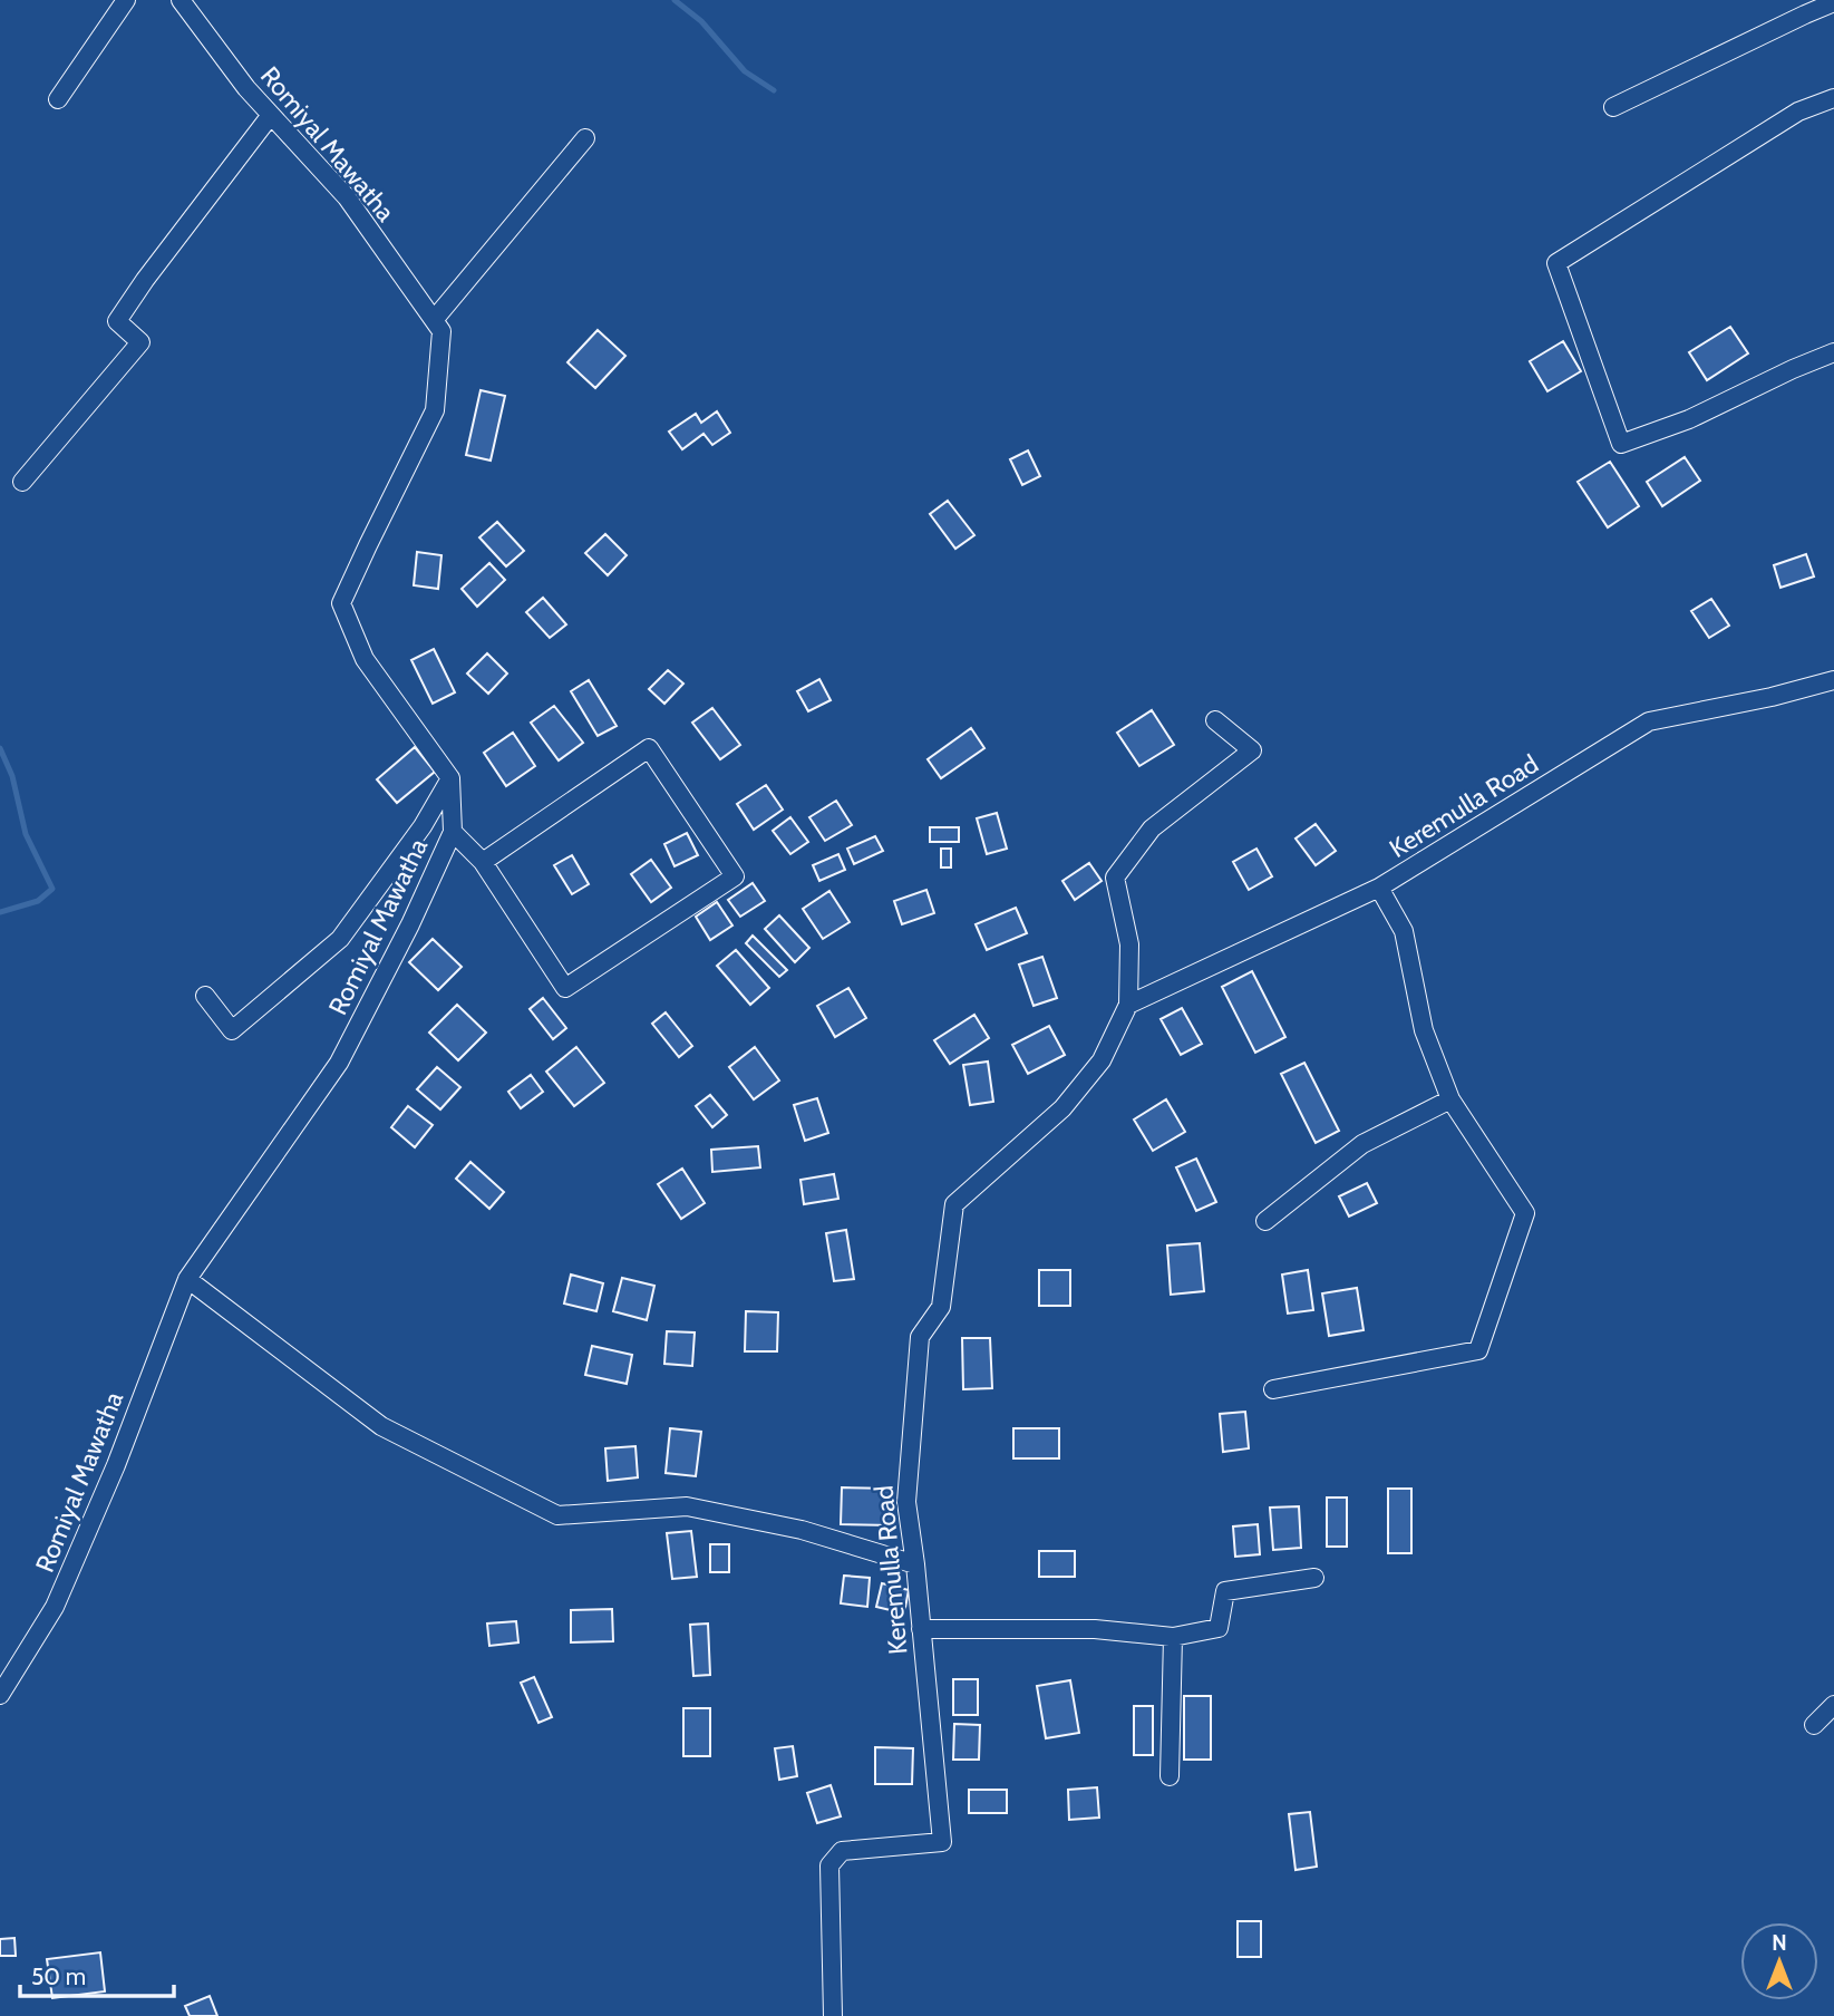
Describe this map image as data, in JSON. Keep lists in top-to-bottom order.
{
  "streets": {
    "street": ["Romiyal Mawatha", "Keremulla Road"]
  },
  "scale_bar": "50 m",
  "north": "top"
}
